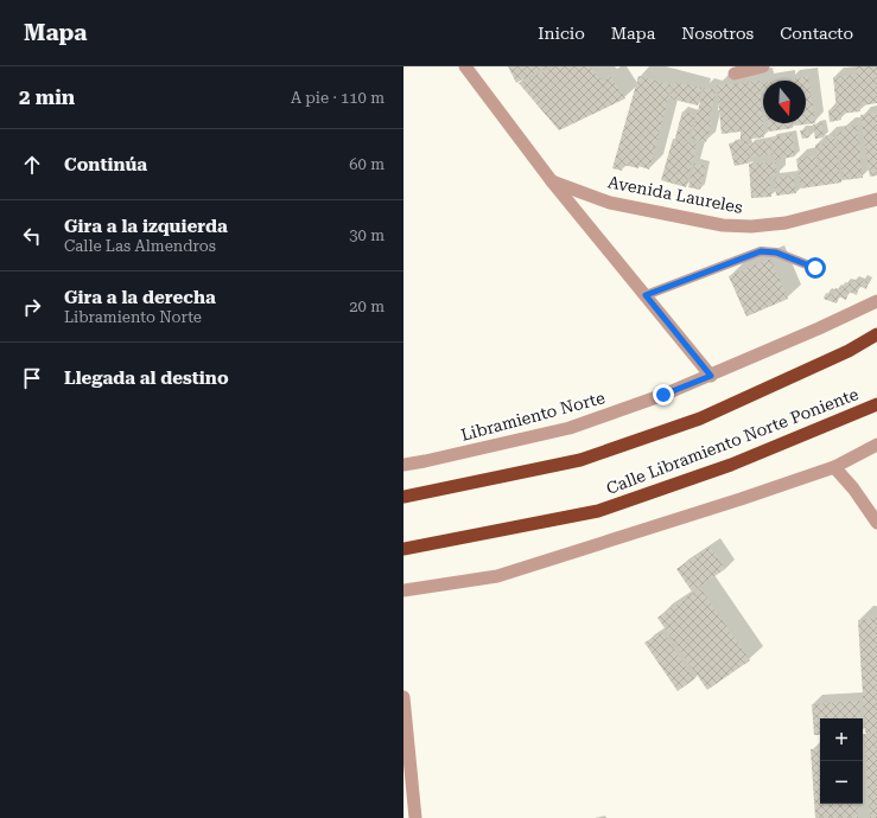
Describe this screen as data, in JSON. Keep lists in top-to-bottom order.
{
  "streets": {
    "highway": ["Calle Libramiento Norte Poniente"],
    "street": ["Avenida Laureles", "Libramiento Norte"]
  },
  "north": "bottom",
  "page": {
    "header": "Mapa",
    "nav": [
      "Inicio",
      "Mapa",
      "Nosotros",
      "Contacto"
    ],
    "heading": ["2 min", "A pie · 110 m"],
    "list": [
      ["Continúa", "60 m"],
      ["Gira a la izquierda", "Calle Las Almendros", "30 m"],
      ["Gira a la derecha", "Libramiento Norte", "20 m"],
      "Llegada al destino"
    ],
    "map_buttons": ["+", "−"]
  }
}
